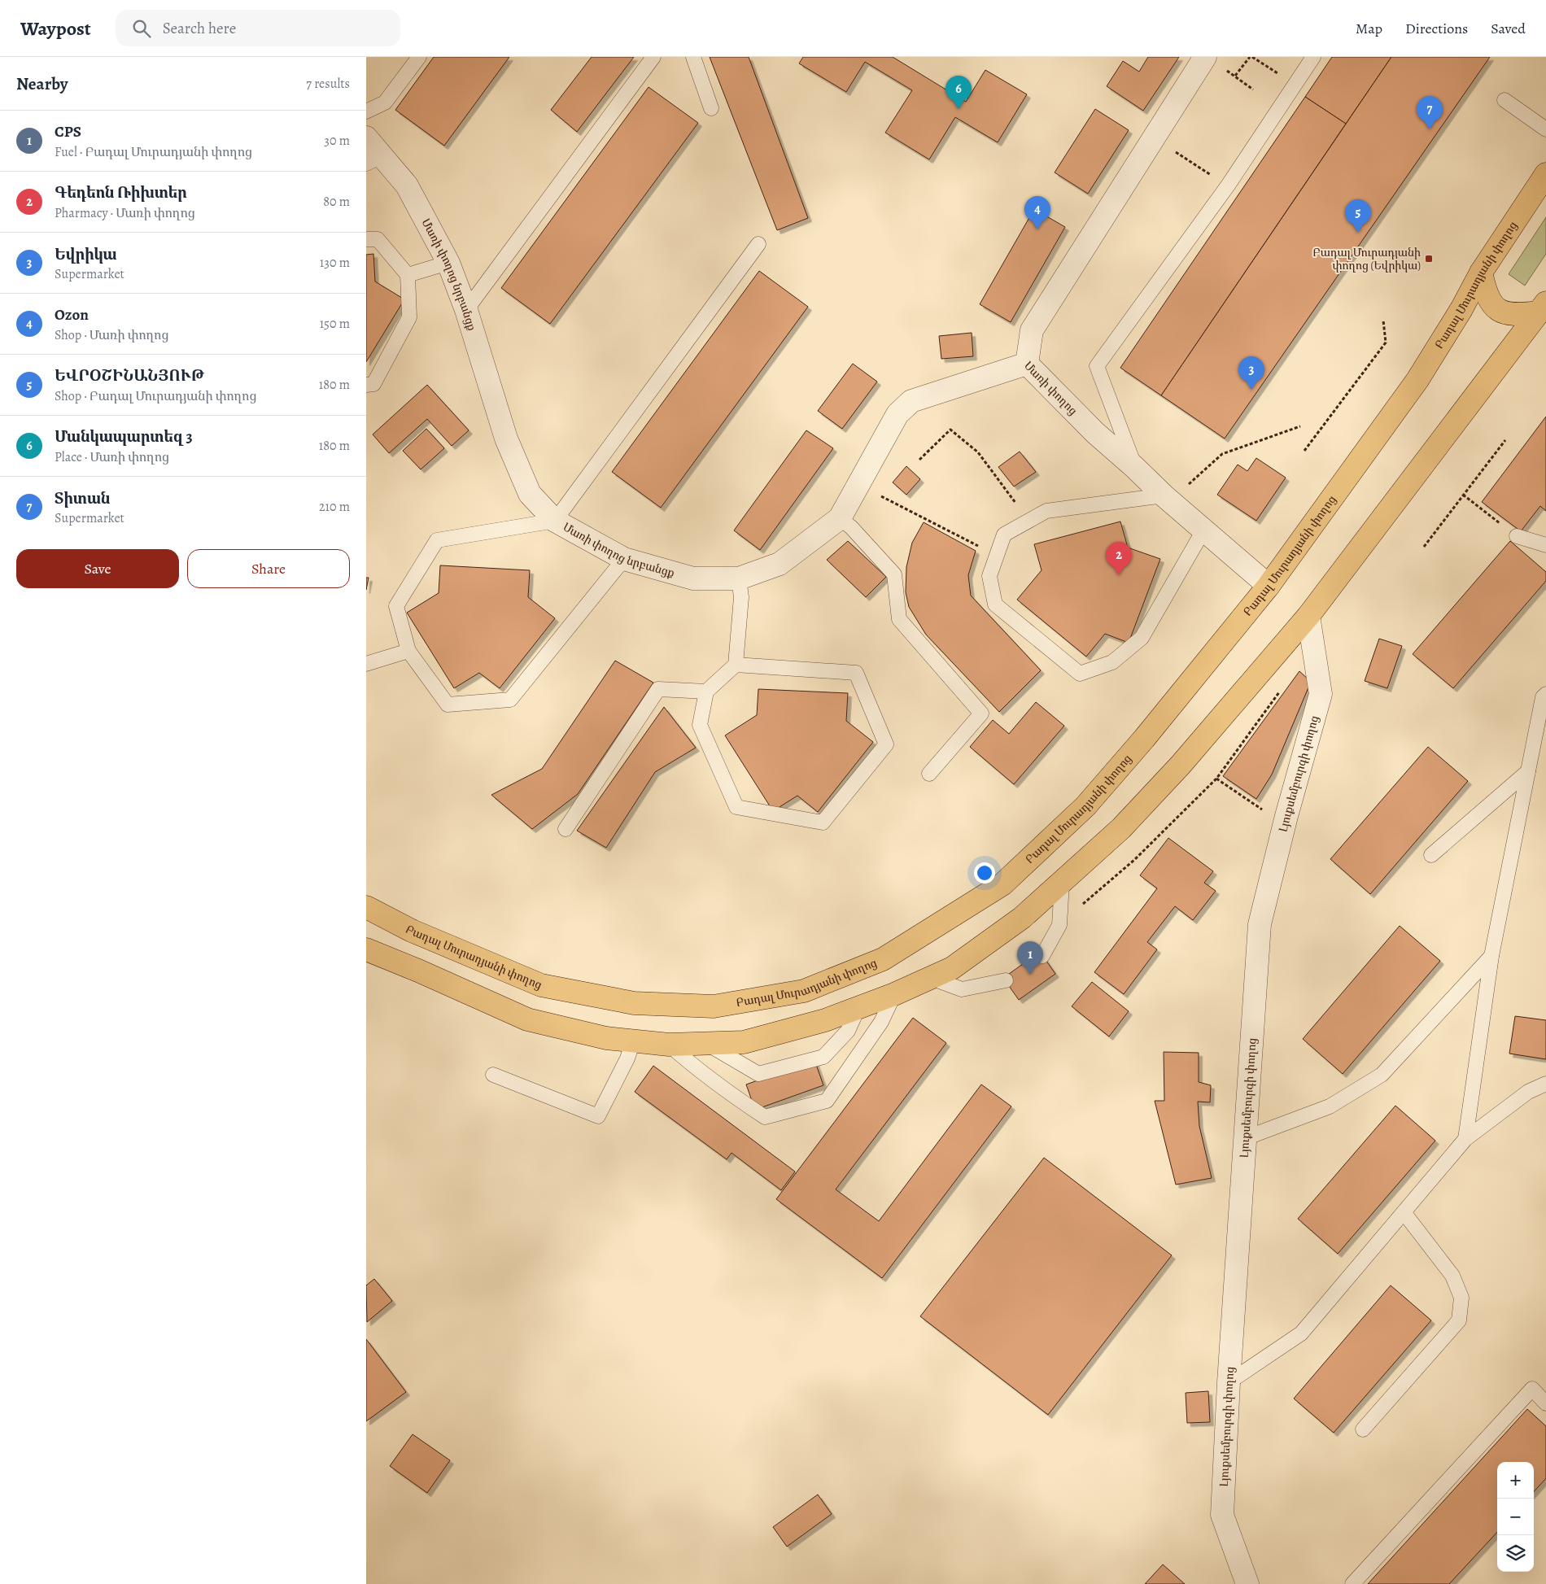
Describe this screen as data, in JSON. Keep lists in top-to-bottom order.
{
  "streets": {
    "main road": ["Բադալ Մուրադյանի փողոց"],
    "street": ["Մառի փողոց նրբանցք", "Մառի փողոց", "Լյուքսեմբուրգի փողոց"]
  },
  "crossings": [
    ["Մառի փողոց նրբանցք", "Մառի փողոց"],
    ["Բադալ Մուրադյանի փողոց", "Մառի փողոց"]
  ],
  "places": {
    "transit": ["Բադալ Մուրադյանի փողոց (Եվրիկա)"]
  },
  "page": {
    "header": "Waypost",
    "search": "Search here",
    "nav": ["Map", "Directions", "Saved"],
    "heading": ["Nearby", "7 results"],
    "pins": [
      "6",
      "7",
      "4",
      "5",
      "3",
      "2",
      "1"
    ],
    "list": [
      {
        "mark": "1",
        "name": "CPS",
        "note": "Fuel · Բադալ Մուրադյանի փողոց",
        "value": "30 m"
      },
      {
        "mark": "2",
        "name": "Գեդեոն Ռիխտեր",
        "note": "Pharmacy · Մառի փողոց",
        "value": "80 m"
      },
      {
        "mark": "3",
        "name": "Եվրիկա",
        "note": "Supermarket",
        "value": "130 m"
      },
      {
        "mark": "4",
        "name": "Ozon",
        "note": "Shop · Մառի փողոց",
        "value": "150 m"
      },
      {
        "mark": "5",
        "name": "ԵՎՐՕՇԻՆԱՆՅՈՒԹ",
        "note": "Shop · Բադալ Մուրադյանի փողոց",
        "value": "180 m"
      },
      {
        "mark": "6",
        "name": "Մանկապարտեզ 3",
        "note": "Place · Մառի փողոց",
        "value": "180 m"
      },
      {
        "mark": "7",
        "name": "Տիտան",
        "note": "Supermarket",
        "value": "210 m"
      }
    ],
    "buttons": ["Save", "Share"],
    "map_buttons": ["+", "−"]
  }
}
